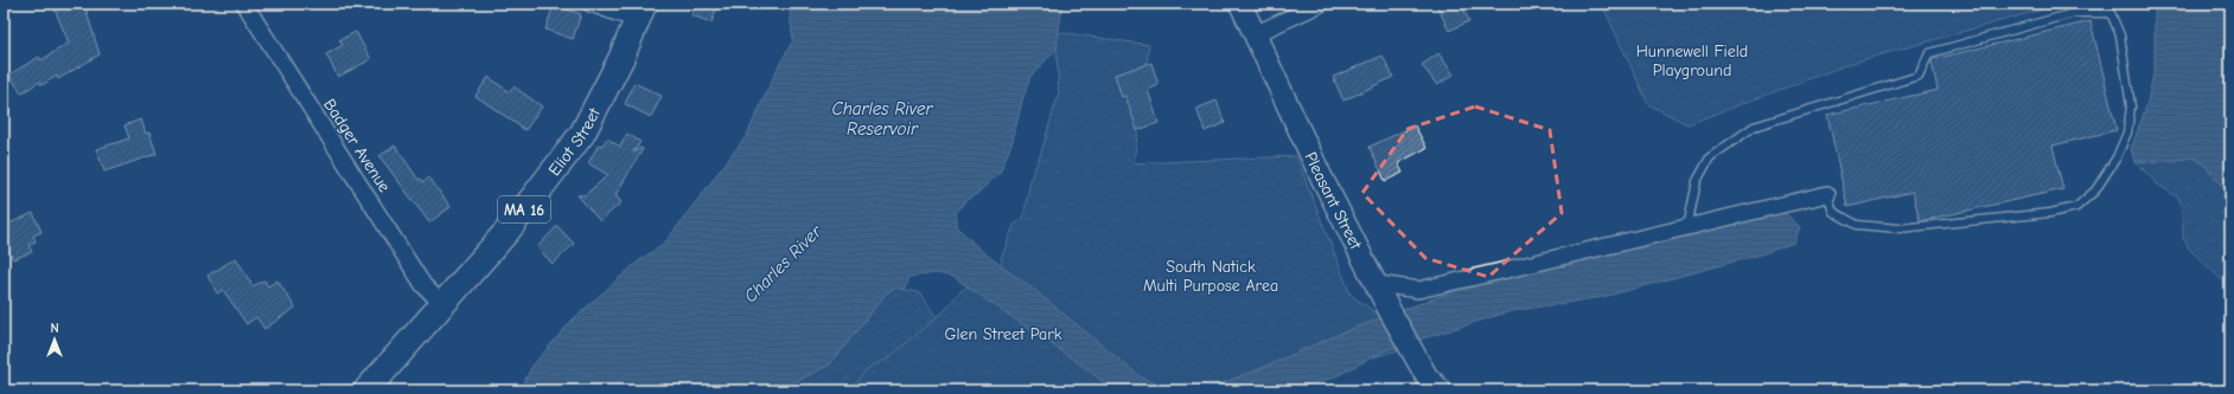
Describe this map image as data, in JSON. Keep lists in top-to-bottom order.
{
  "streets": {
    "main road": ["Eliot Street", "Pleasant Street", "MA 16"],
    "street": ["Badger Avenue"]
  },
  "crossings": [
    ["Eliot Street", "Badger Avenue"]
  ],
  "water": ["Charles River Reservoir", "Charles River"],
  "parks": ["Hunnewell Field Playground", "South Natick Multi Purpose Area", "Glen Street Park"],
  "north": "top"
}
